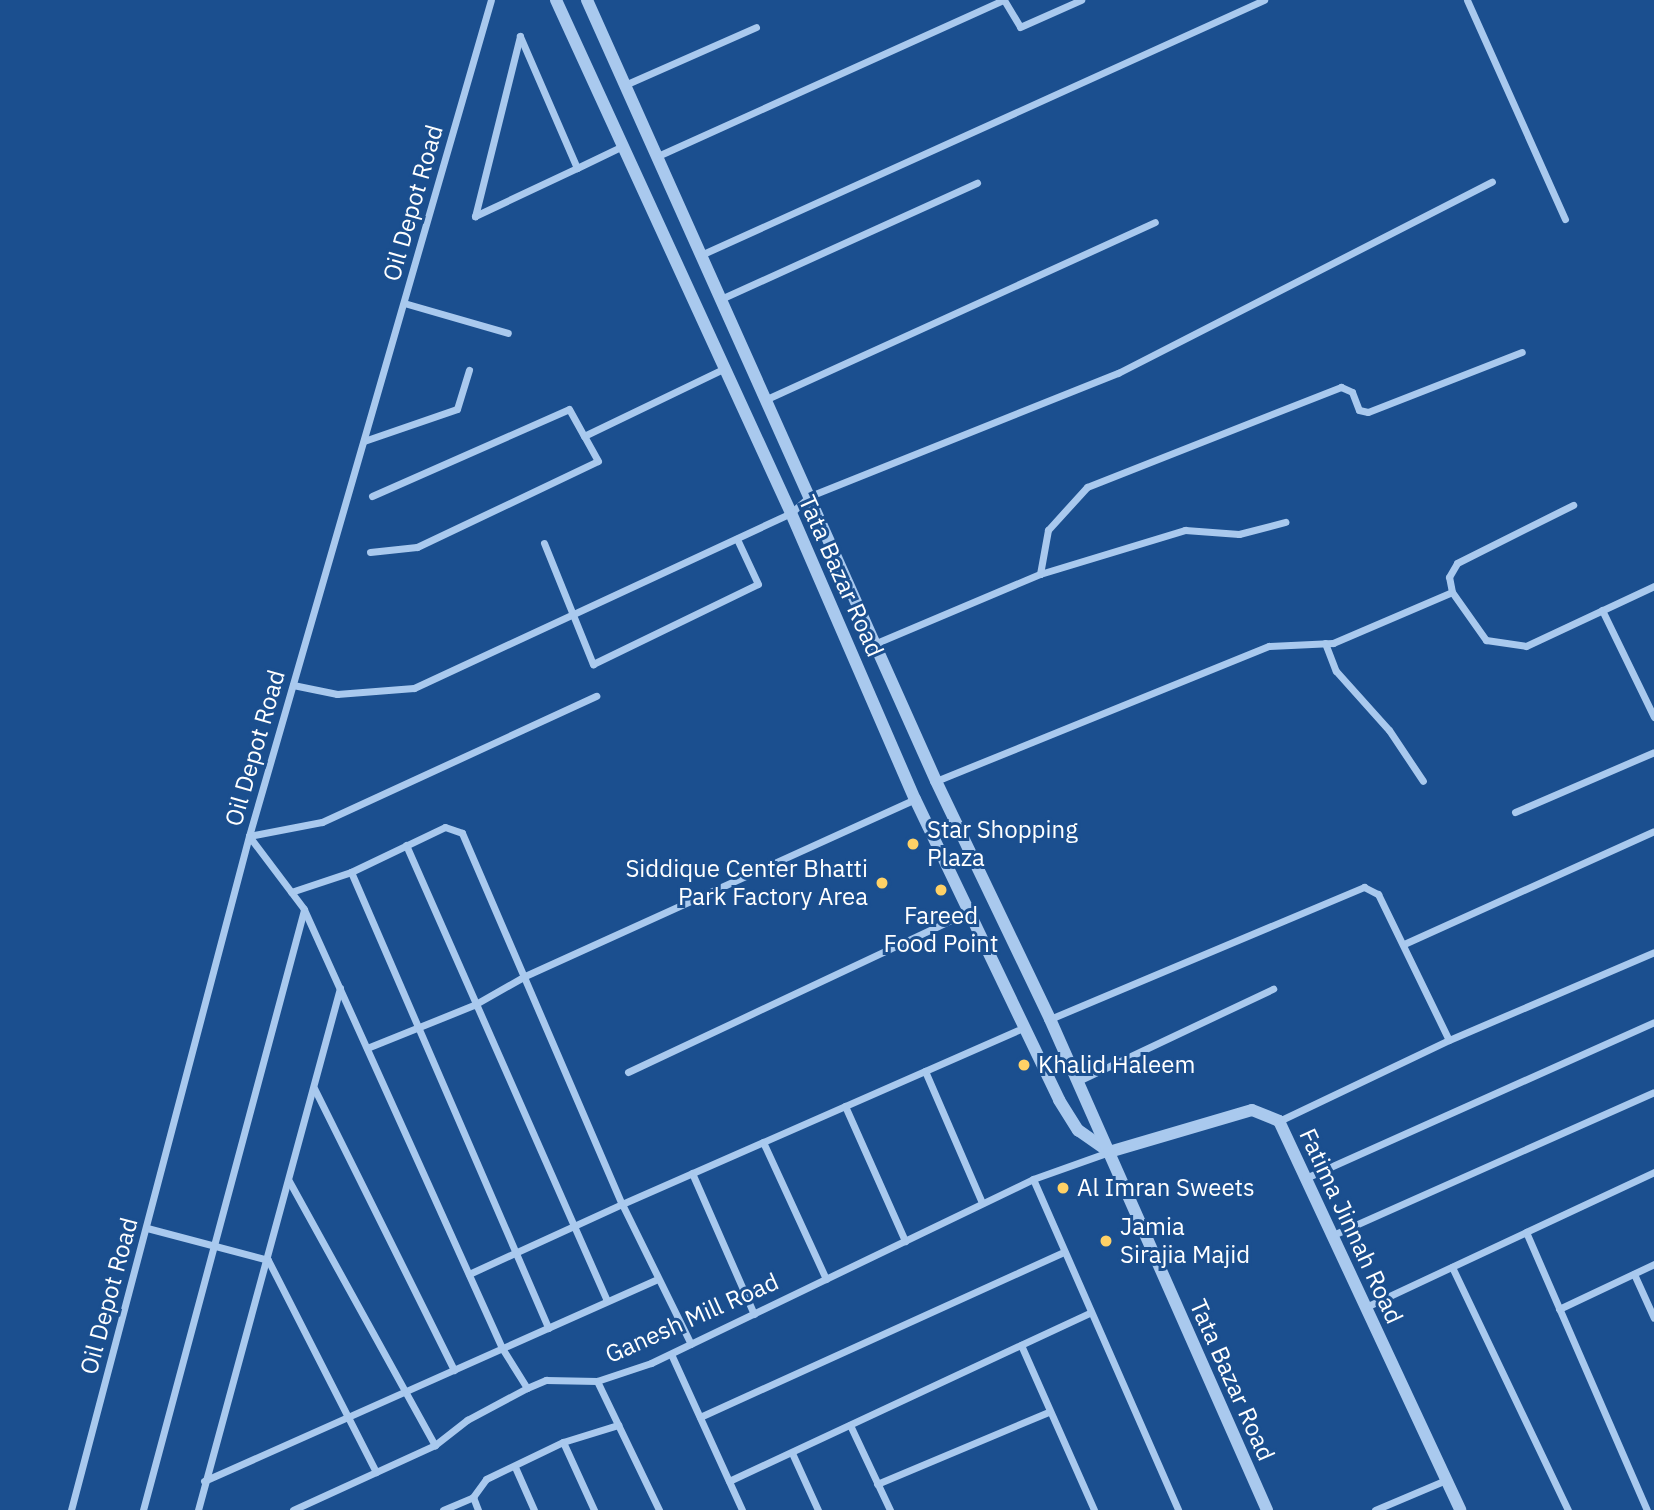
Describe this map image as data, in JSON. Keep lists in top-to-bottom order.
{
  "streets": {
    "street": [
      "Oil Depot Road",
      "Tata Bazar Road",
      "Fatima Jinnah Road",
      "Ganesh Mill Road"
    ]
  },
  "crossings": [
    ["Tata Bazar Road", "Fatima Jinnah Road"],
    ["Tata Bazar Road", "Ganesh Mill Road"],
    ["Fatima Jinnah Road", "Ganesh Mill Road"]
  ],
  "places": [
    "Star Shopping Plaza",
    "Siddique Center Bhatti Park Factory Area",
    "Fareed Food Point",
    "Khalid Haleem",
    "Al Imran Sweets",
    "Jamia Sirajia Majid"
  ]
}
